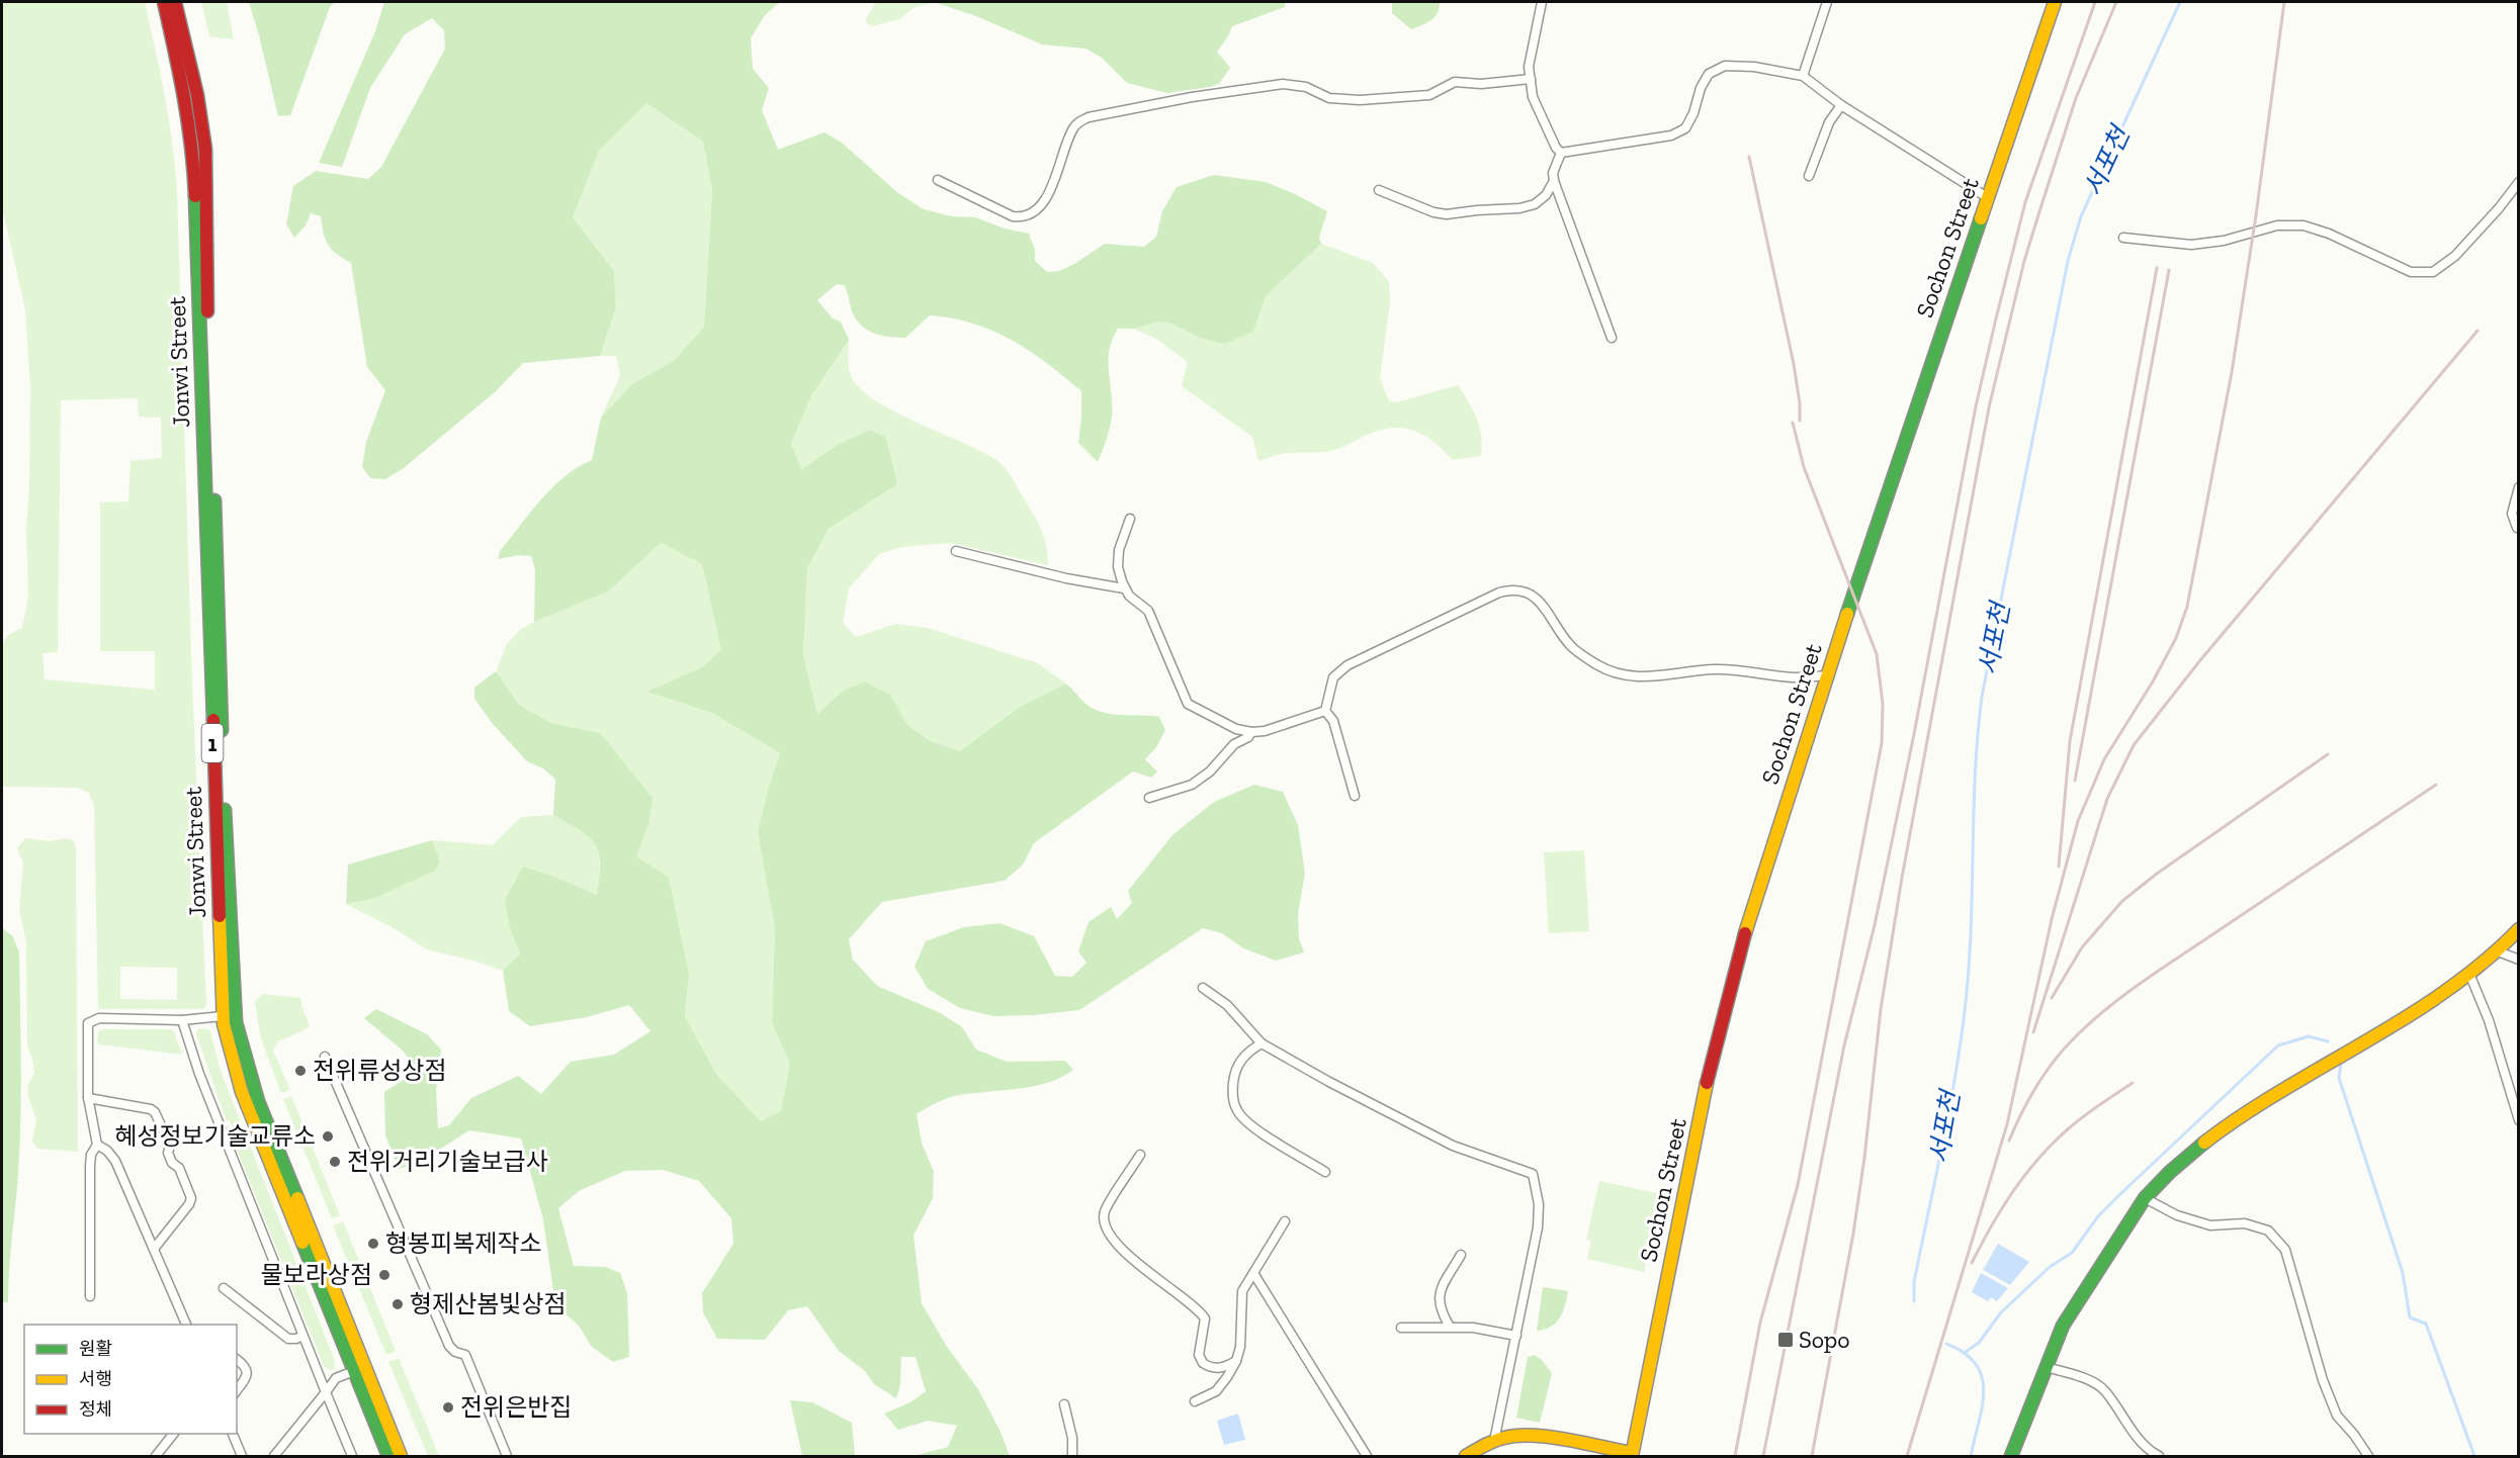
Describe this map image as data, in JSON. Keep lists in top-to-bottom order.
{
  "streets": {
    "main road": ["Sochon Street", "Jonwi Street", "1"]
  },
  "water": ["서포천"],
  "places": {
    "other": [
      "전위류성상점",
      "혜성정보기술교류소",
      "전위거리기술보급사",
      "형봉피복제작소",
      "물보라상점",
      "형제산봄빛상점",
      "전위은반집"
    ],
    "transit": ["Sopo"]
  },
  "legend": ["원활", "서행", "정체"]
}
